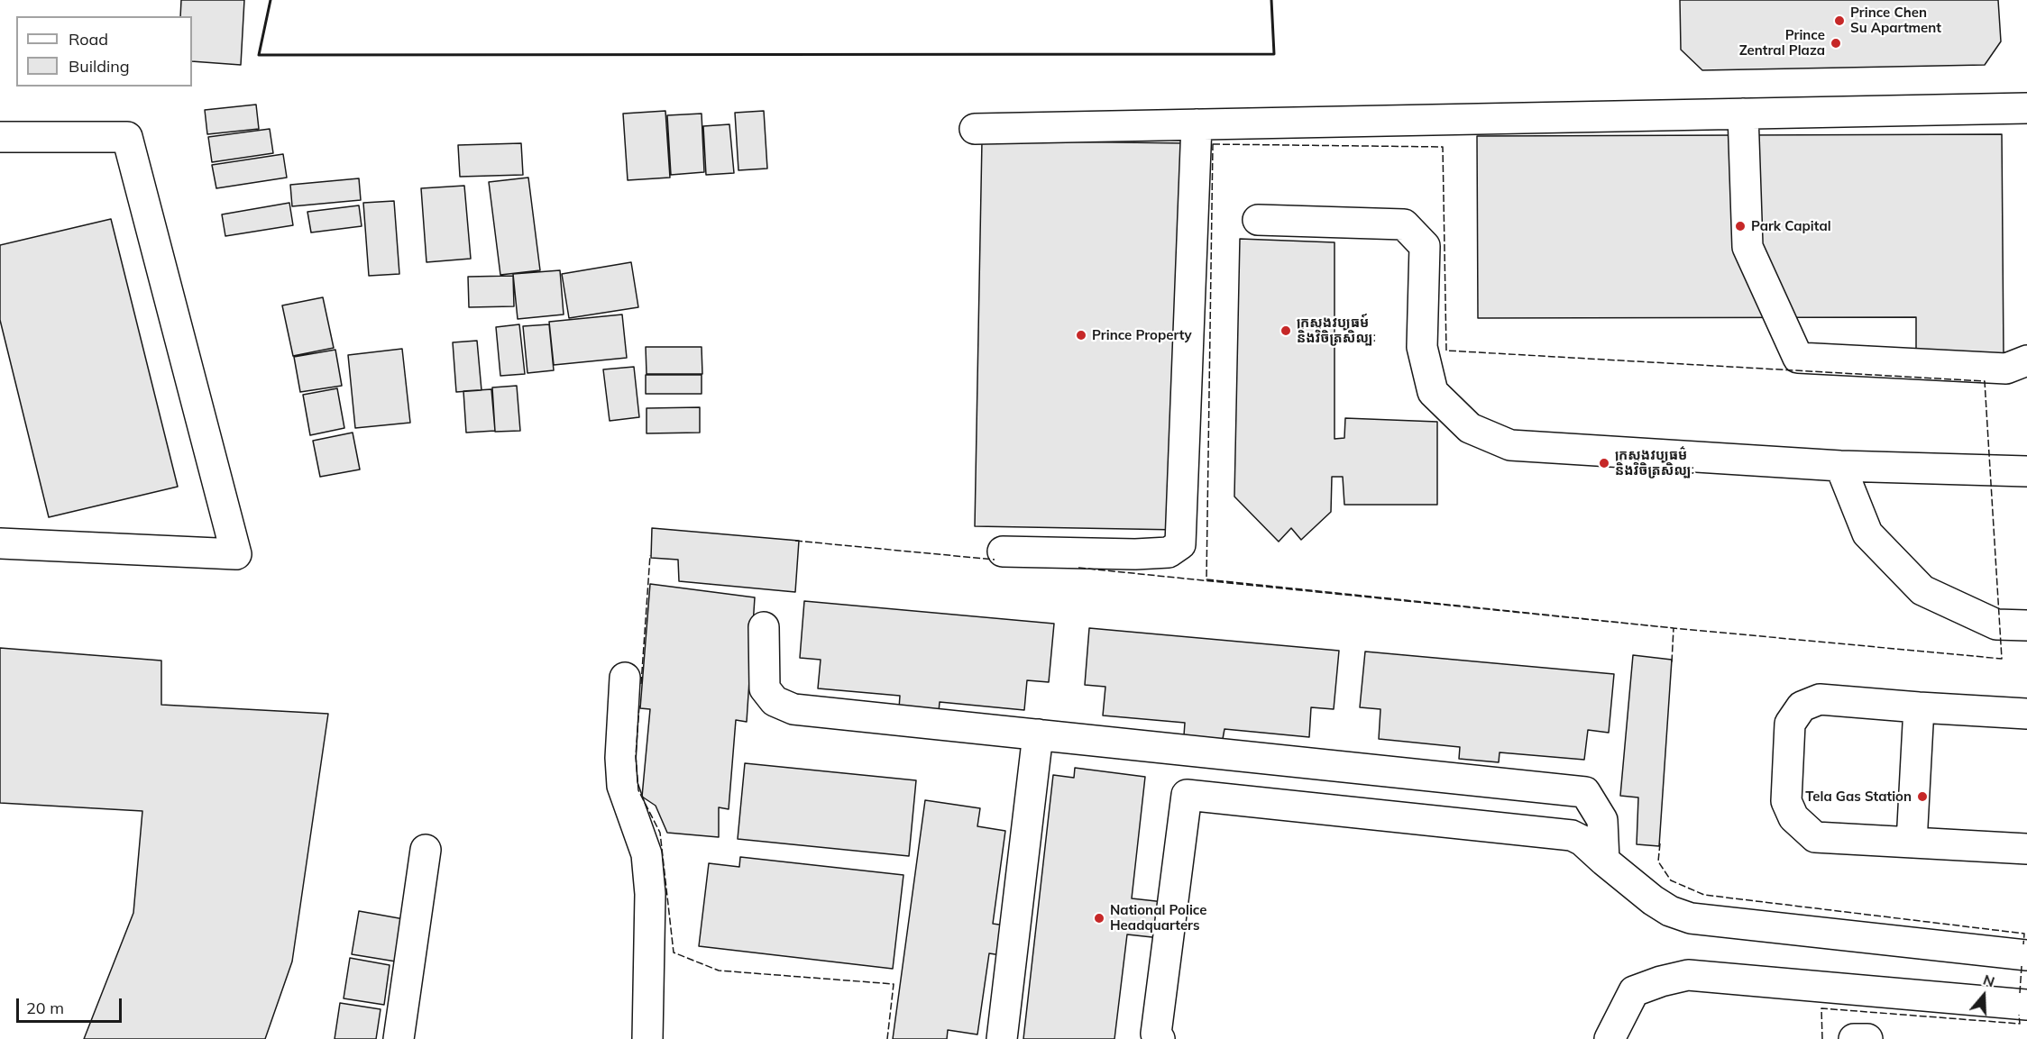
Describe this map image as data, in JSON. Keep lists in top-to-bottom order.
{
  "places": [
    "Prince Chen Su Apartment",
    "Prince Zentral Plaza",
    "Park Capital",
    "ក្រសួងវប្បធម៍ និងវិចិត្រសិល្បៈ",
    "Prince Property",
    "ក្រសួងវប្បធម៌ និងវិចិត្រសិល្បៈ",
    "Tela Gas Station",
    "National Police Headquarters"
  ],
  "legend": ["Road", "Building"],
  "scale_bar": "20 m",
  "north": "top"
}
